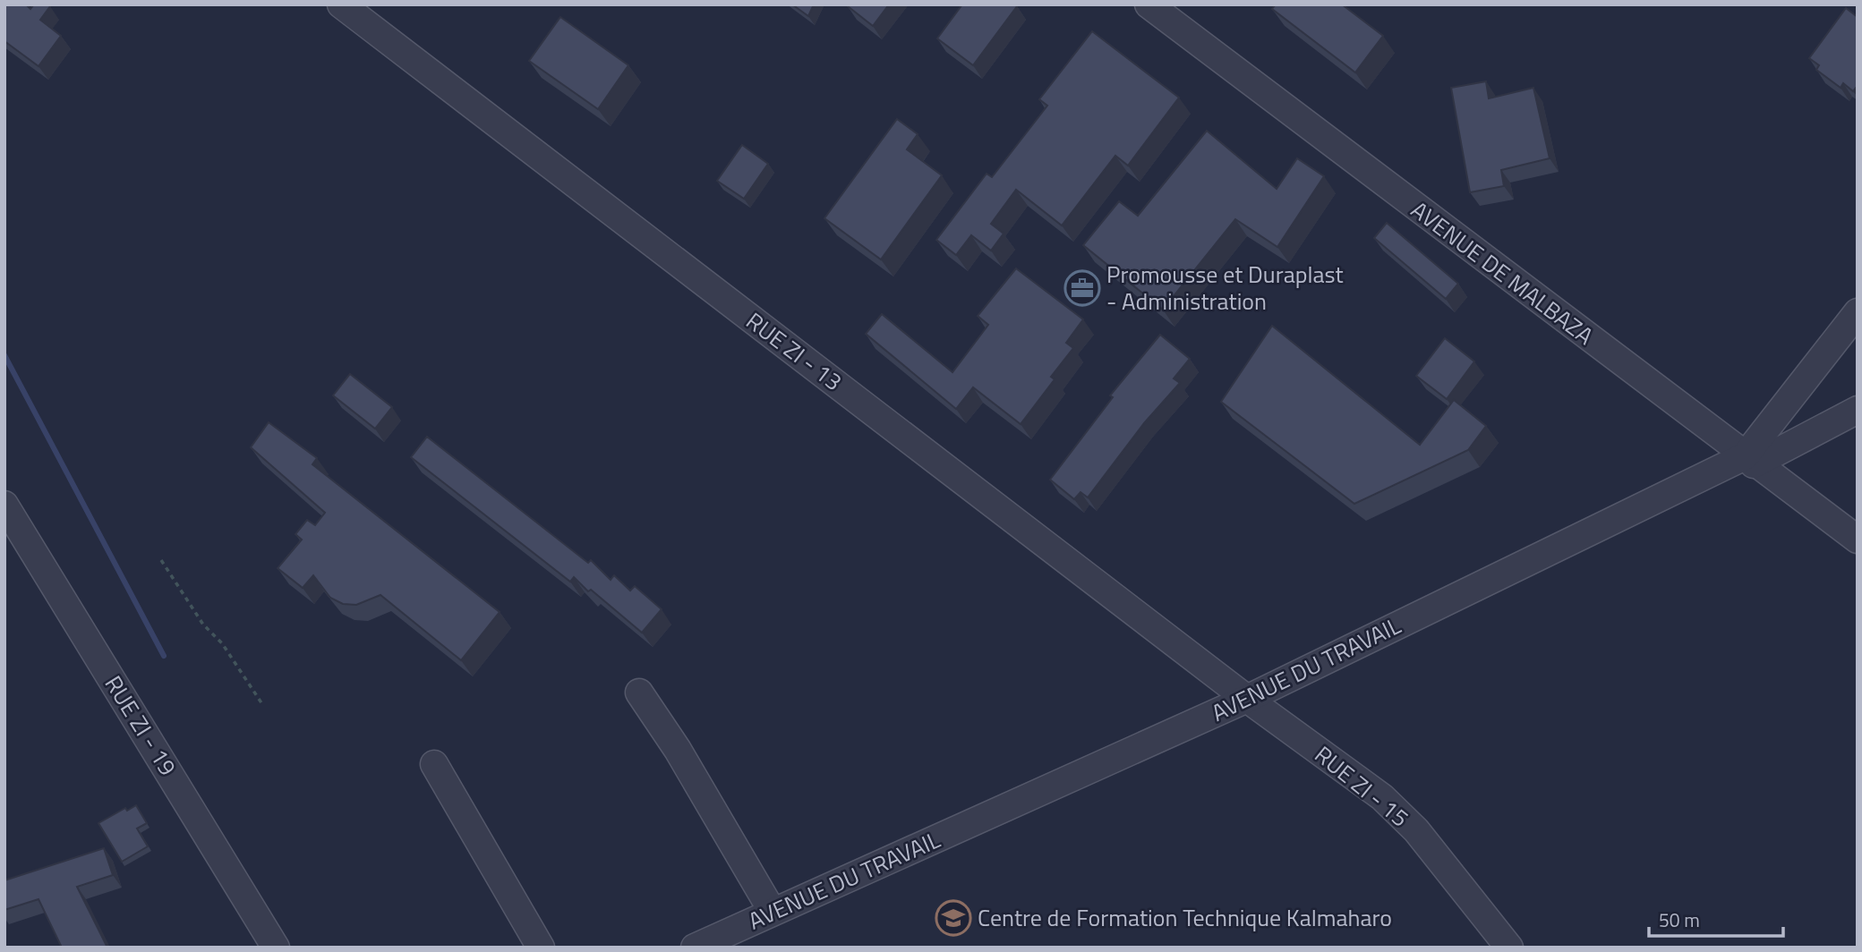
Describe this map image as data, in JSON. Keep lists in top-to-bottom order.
{
  "streets": {
    "street": [
      "AVENUE DE MALBAZA",
      "RUE ZI - 13",
      "AVENUE DU TRAVAIL",
      "RUE ZI - 19",
      "RUE ZI - 15"
    ]
  },
  "crossings": [
    ["AVENUE DE MALBAZA", "AVENUE DU TRAVAIL"],
    ["RUE ZI - 13", "AVENUE DU TRAVAIL"],
    ["RUE ZI - 13", "RUE ZI - 15"],
    ["AVENUE DU TRAVAIL", "RUE ZI - 15"]
  ],
  "places": {
    "office": ["Promousse et Duraplast - Administration"],
    "school or university": ["Centre de Formation Technique Kalmaharo"]
  },
  "scale_bar": "50 m"
}
